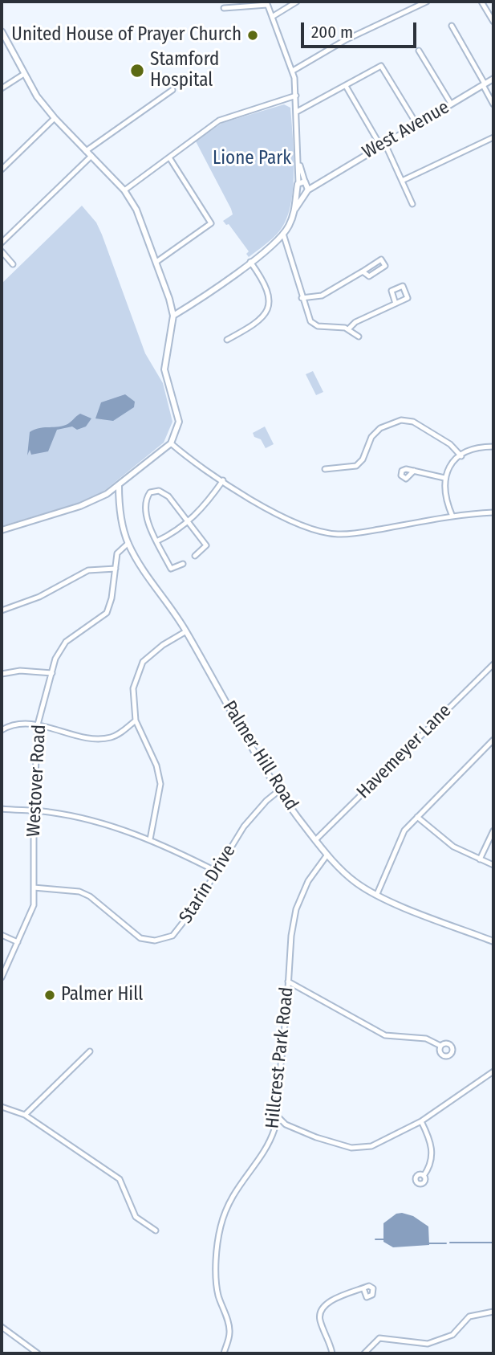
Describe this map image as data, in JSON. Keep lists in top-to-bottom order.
{
  "streets": {
    "main road": ["West Avenue", "Palmer Hill Road"],
    "street": [
      "Havemeyer Lane",
      "Westover Road",
      "Starin Drive",
      "Hillcrest Park Road"
    ]
  },
  "crossings": [
    ["Havemeyer Lane", "Palmer Hill Road"],
    ["Palmer Hill Road", "Westover Road"],
    ["Palmer Hill Road", "Starin Drive"],
    ["Palmer Hill Road", "Hillcrest Park Road"],
    ["Westover Road", "Starin Drive"]
  ],
  "parks": ["Lione Park"],
  "places": ["United House of Prayer Church", "Stamford Hospital", "Palmer Hill"],
  "scale_bar": "200 m"
}
